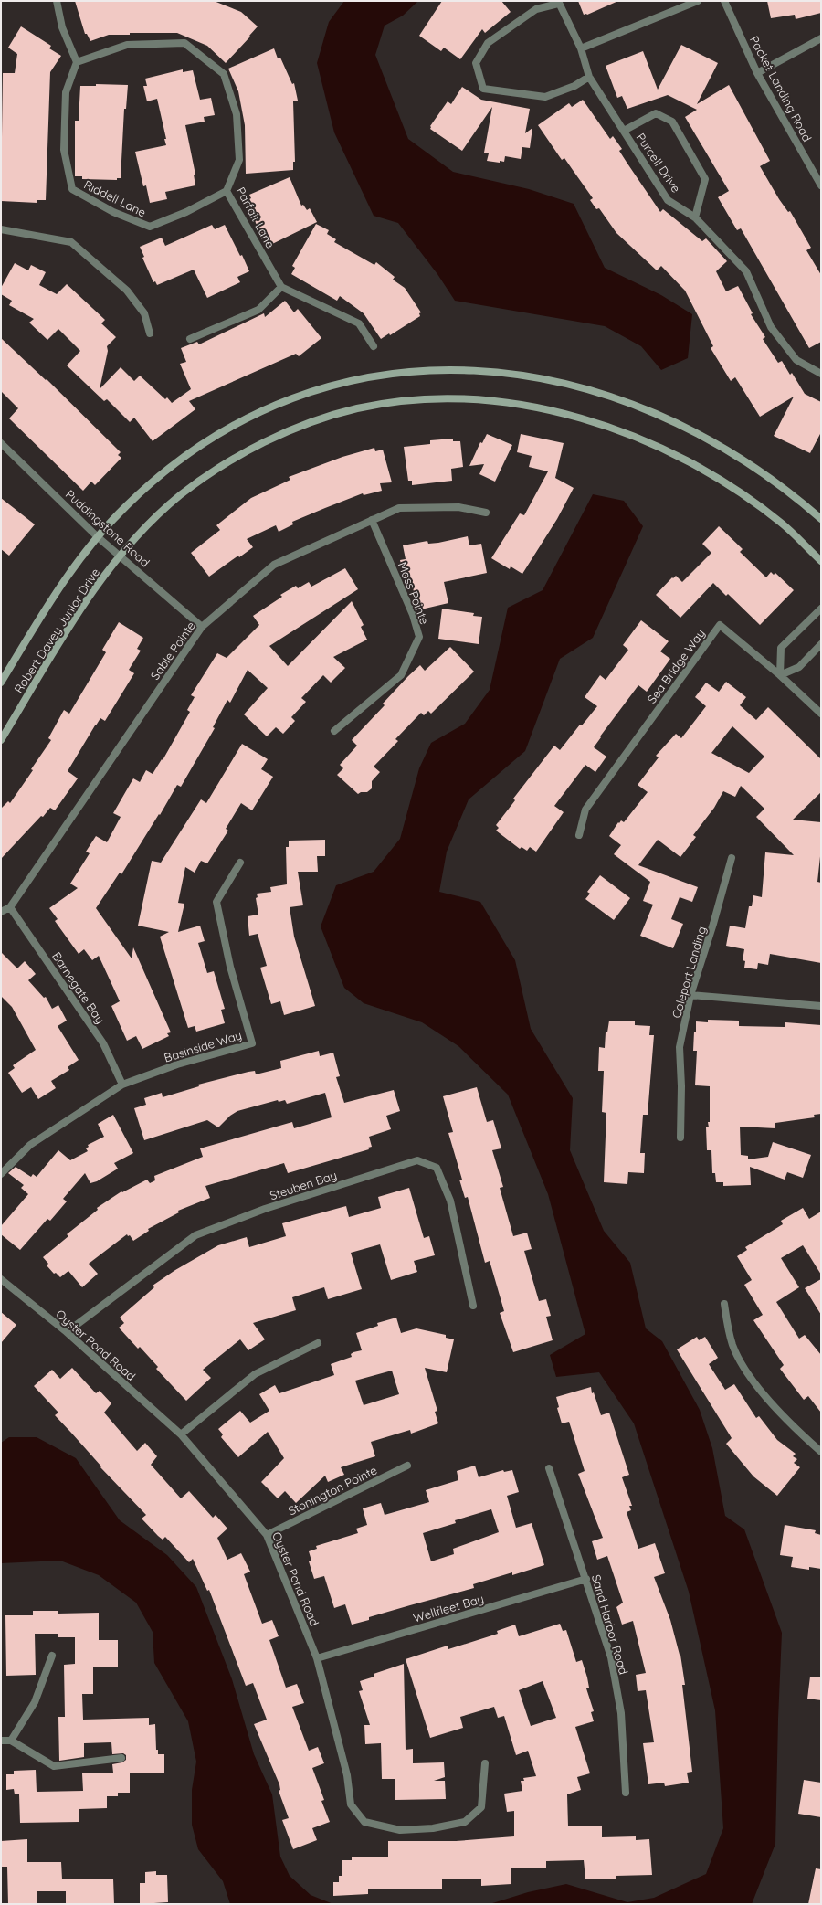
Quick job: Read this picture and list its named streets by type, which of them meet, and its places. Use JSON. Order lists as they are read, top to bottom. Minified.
{"streets":{"main road":["Robert Davey Junior Drive"],"street":["Packet Landing Road","Purcell Drive","Riddell Lane","Parfait Lane","Puddingstone Road","Moss Pointe","Sable Pointe","Sea Bridge Way","Coleport Landing","Barnegate Bay","Basinside Way","Steuben Bay","Oyster Pond Road","Stonington Pointe","Wellfleet Bay","Sand Harbor Road"]},"crossings":[["Riddell Lane","Parfait Lane"],["Puddingstone Road","Robert Davey Junior Drive"],["Puddingstone Road","Sable Pointe"],["Moss Pointe","Sable Pointe"],["Sable Pointe","Barnegate Bay"],["Barnegate Bay","Basinside Way"],["Steuben Bay","Oyster Pond Road"],["Oyster Pond Road","Stonington Pointe"],["Oyster Pond Road","Wellfleet Bay"],["Wellfleet Bay","Sand Harbor Road"]]}
